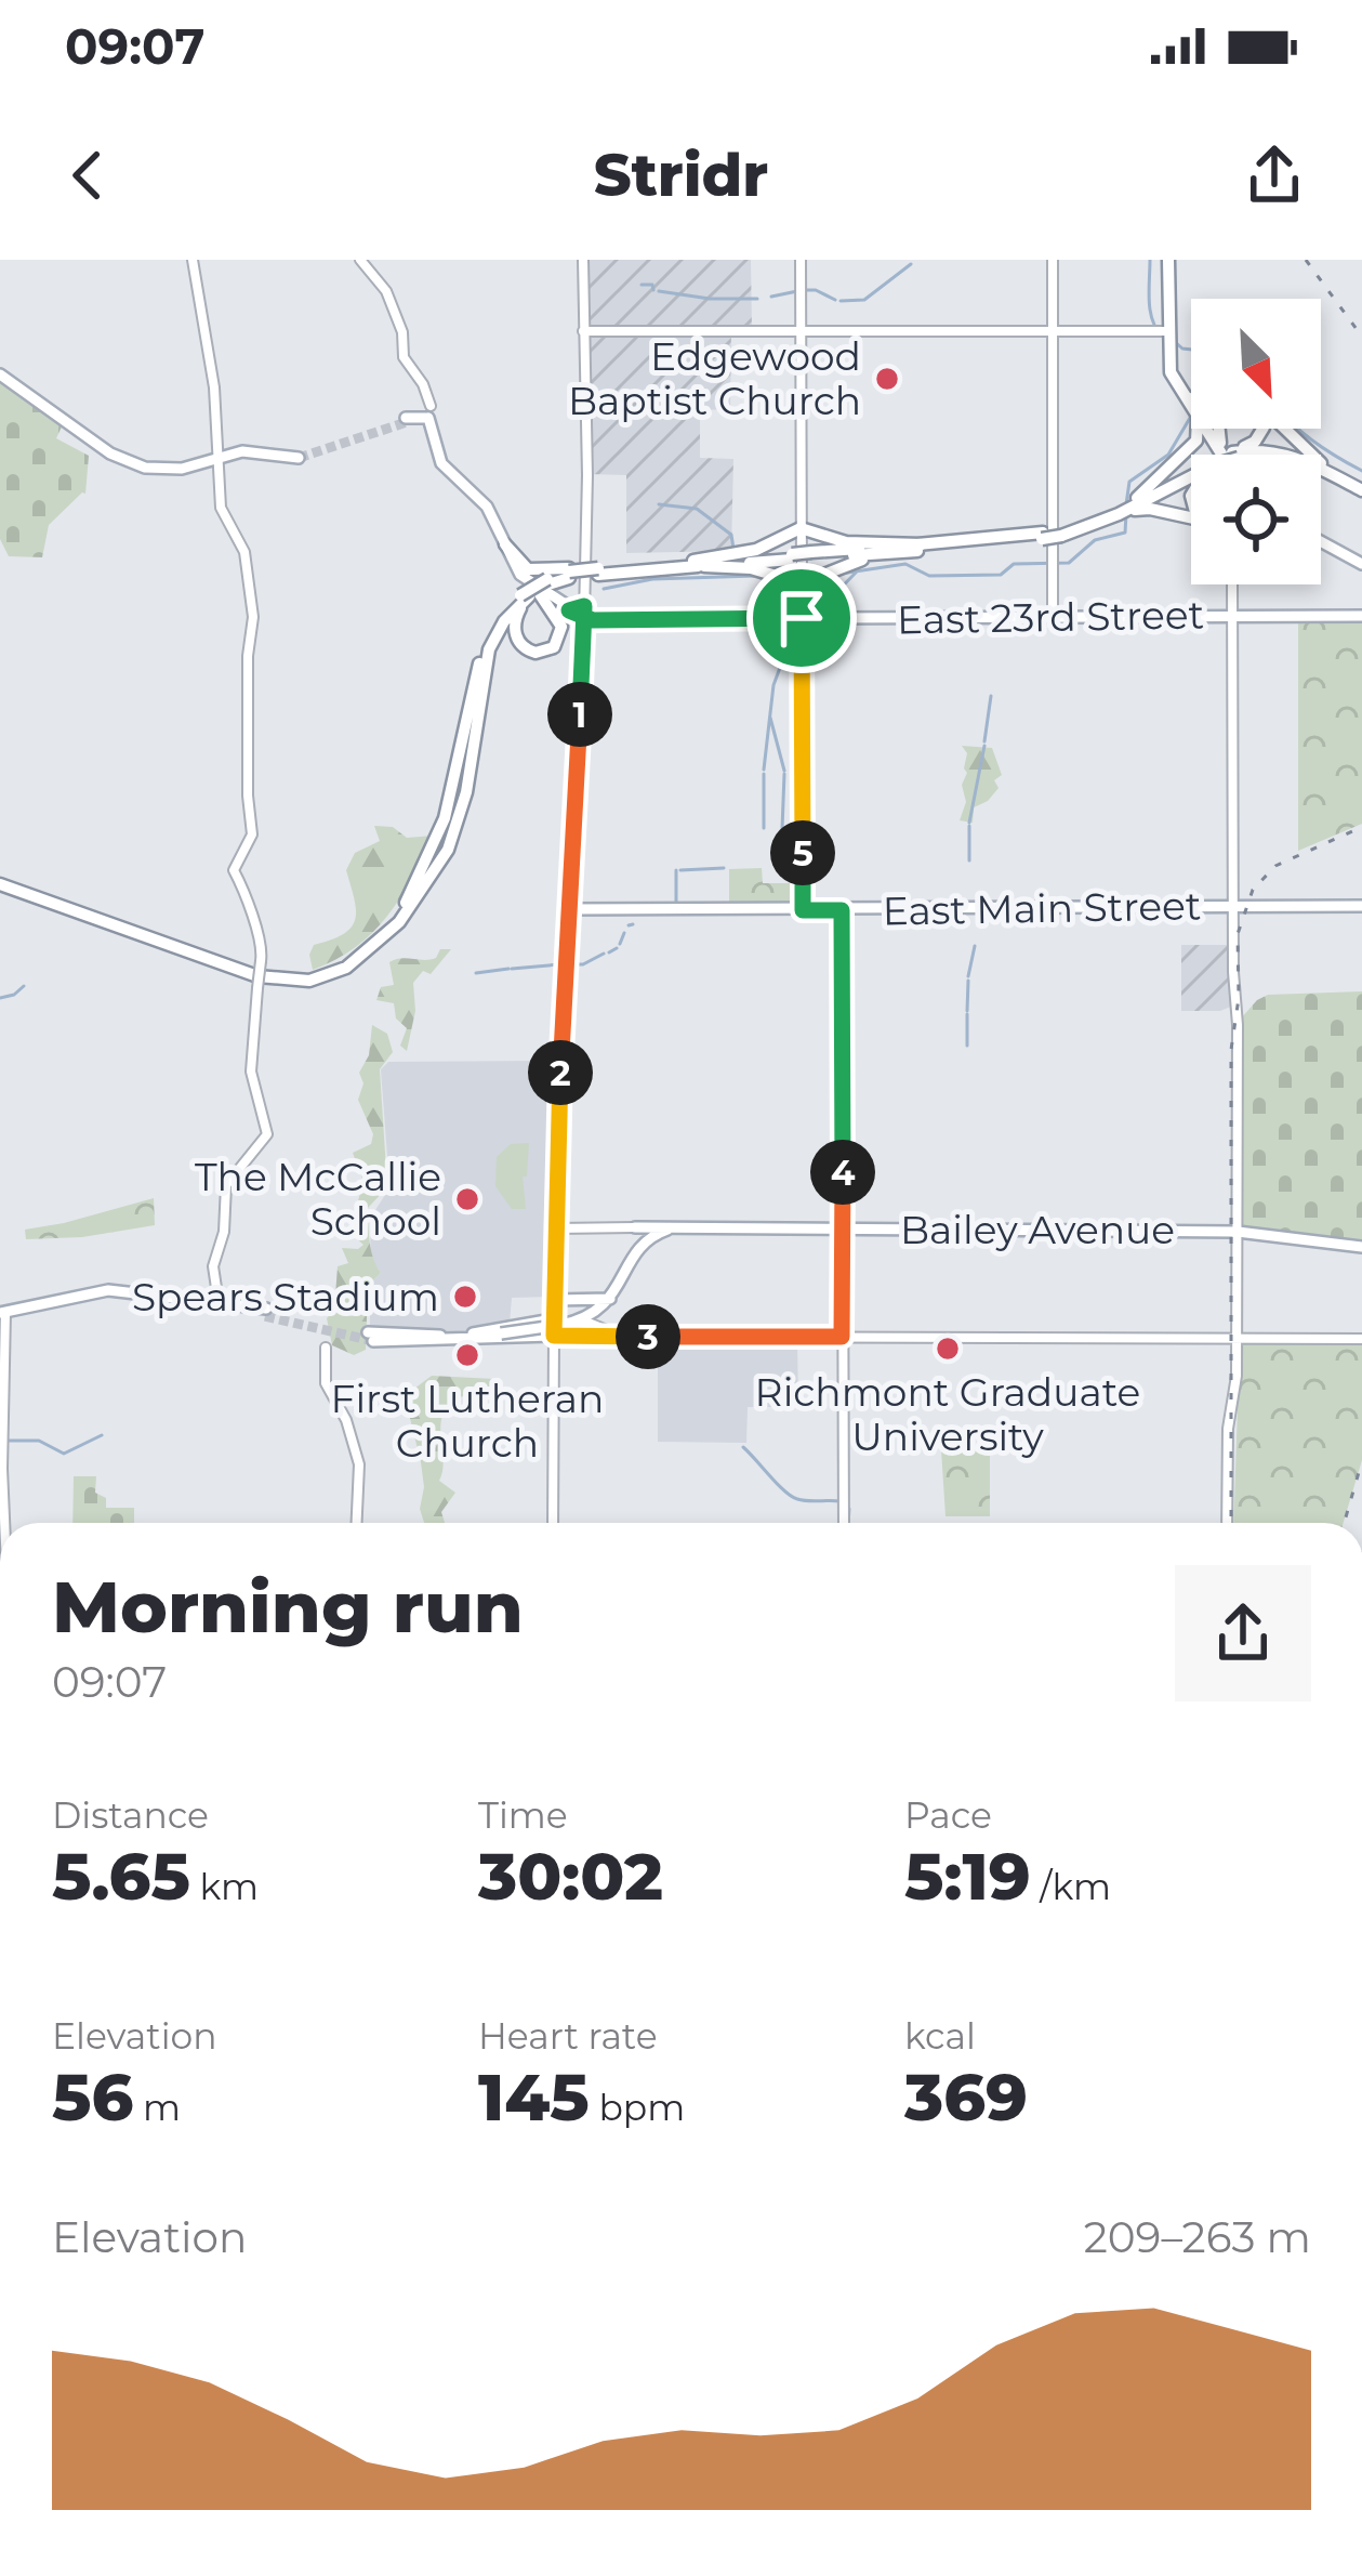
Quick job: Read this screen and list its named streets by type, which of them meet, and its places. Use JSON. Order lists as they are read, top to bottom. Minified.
{"streets":{"main road":["East 23rd Street","East Main Street","Bailey Avenue"]},"places":["Edgewood Baptist Church","The McCallie School","Spears Stadium","Richmont Graduate University","First Lutheran Church"],"north":"bottom right","page":{"status":"09:07","header":"Stridr","pins":["1","5","2","4","3"],"heading":["Morning run","09:07"],"stats":[["Distance","5.65 km"],["Time","30:02"],["Pace","5:19 /km"],["Elevation","56 m"],["Heart rate","145 bpm"],["kcal","369"]],"chart":["Elevation","209–263 m"]}}
